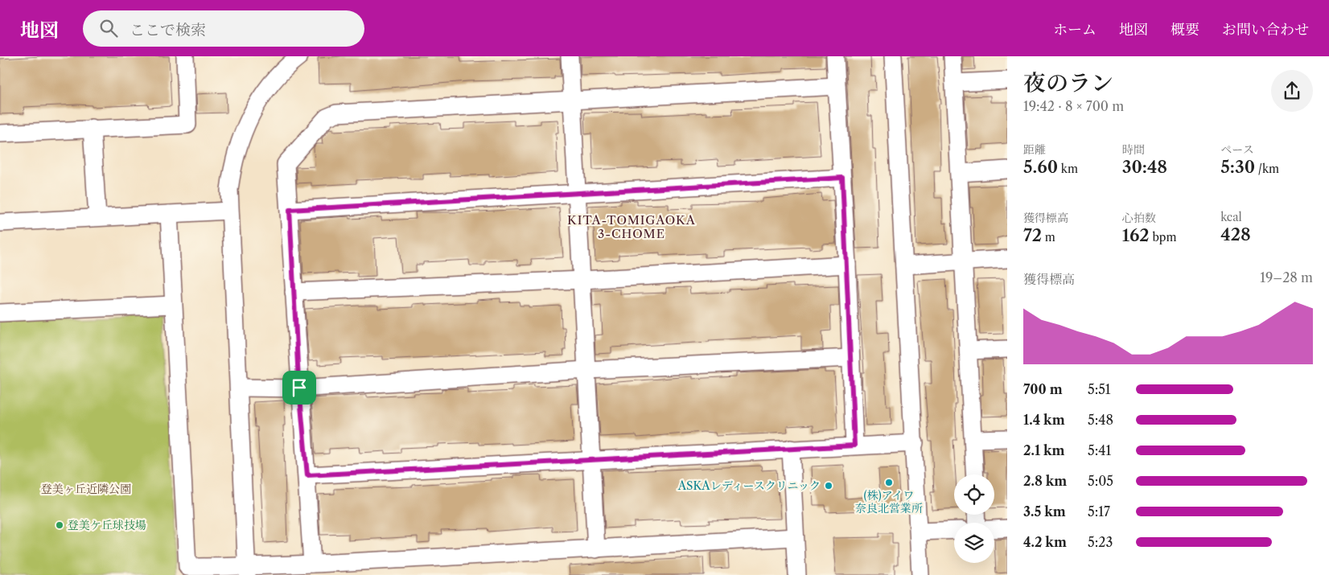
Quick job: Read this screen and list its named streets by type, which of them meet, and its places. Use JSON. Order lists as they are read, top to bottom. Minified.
{"districts":["KITA-TOMIGAOKA 3-CHOME"],"parks":["登美ヶ丘近隣公園"],"places":["(株)アイワ 奈良北営業所","ASKAレディースクリニック","登美ケ丘球技場"],"page":{"header":"地図","search":"ここで検索","nav":["ホーム","地図","概要","お問い合わせ"],"heading":["夜のラン","19:42 · 8 × 700 m"],"stats":[["距離","5.60 km"],["時間","30:48"],["ペース","5:30 /km"],["獲得標高","72 m"],["心拍数","162 bpm"],["kcal","428"]],"chart":["獲得標高","19–28 m"],"list":[{"name":"700 m","note":"5:51"},{"name":"1.4 km","note":"5:48"},{"name":"2.1 km","note":"5:41"},{"name":"2.8 km","note":"5:05"},{"name":"3.5 km","note":"5:17"},{"name":"4.2 km","note":"5:23"}]}}
